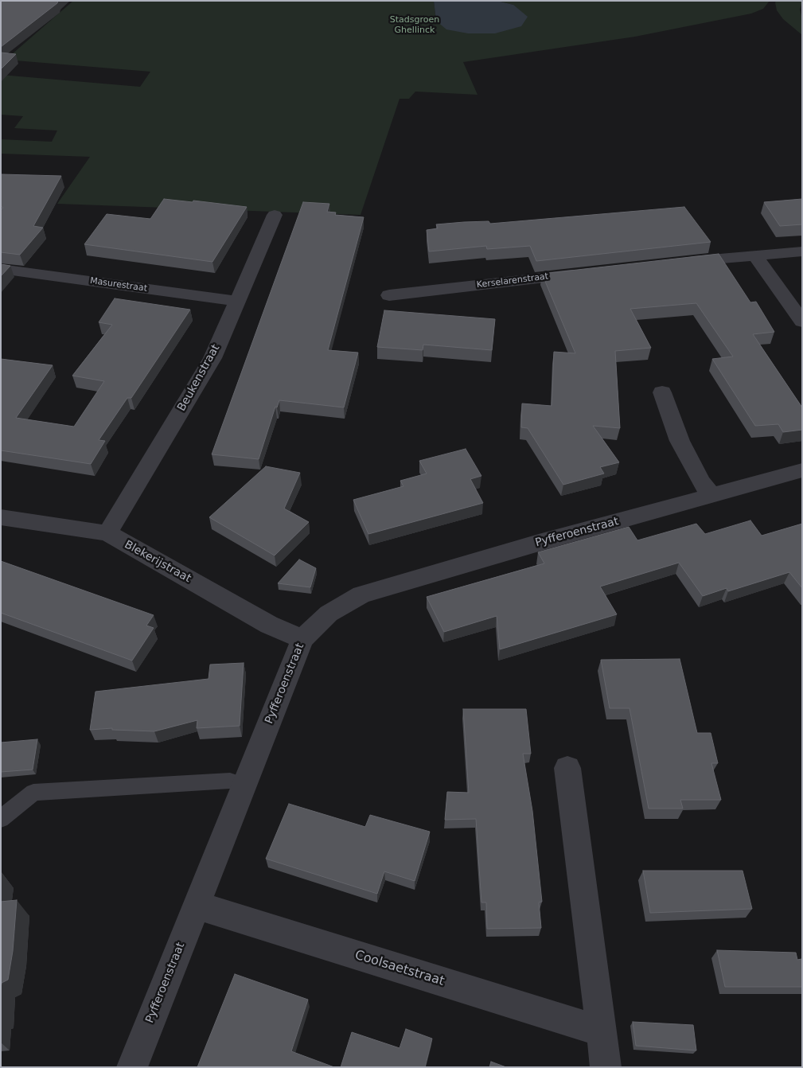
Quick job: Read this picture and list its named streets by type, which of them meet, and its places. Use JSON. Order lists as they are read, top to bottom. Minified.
{"streets":{"street":["Kerselarenstraat","Masurestraat","Beukenstraat","Pyfferoenstraat","Blekerijstraat","Coolsaetstraat"]},"crossings":[["Masurestraat","Beukenstraat"],["Beukenstraat","Blekerijstraat"],["Pyfferoenstraat","Blekerijstraat"],["Pyfferoenstraat","Coolsaetstraat"]],"parks":["Stadsgroen Ghellinck"]}
